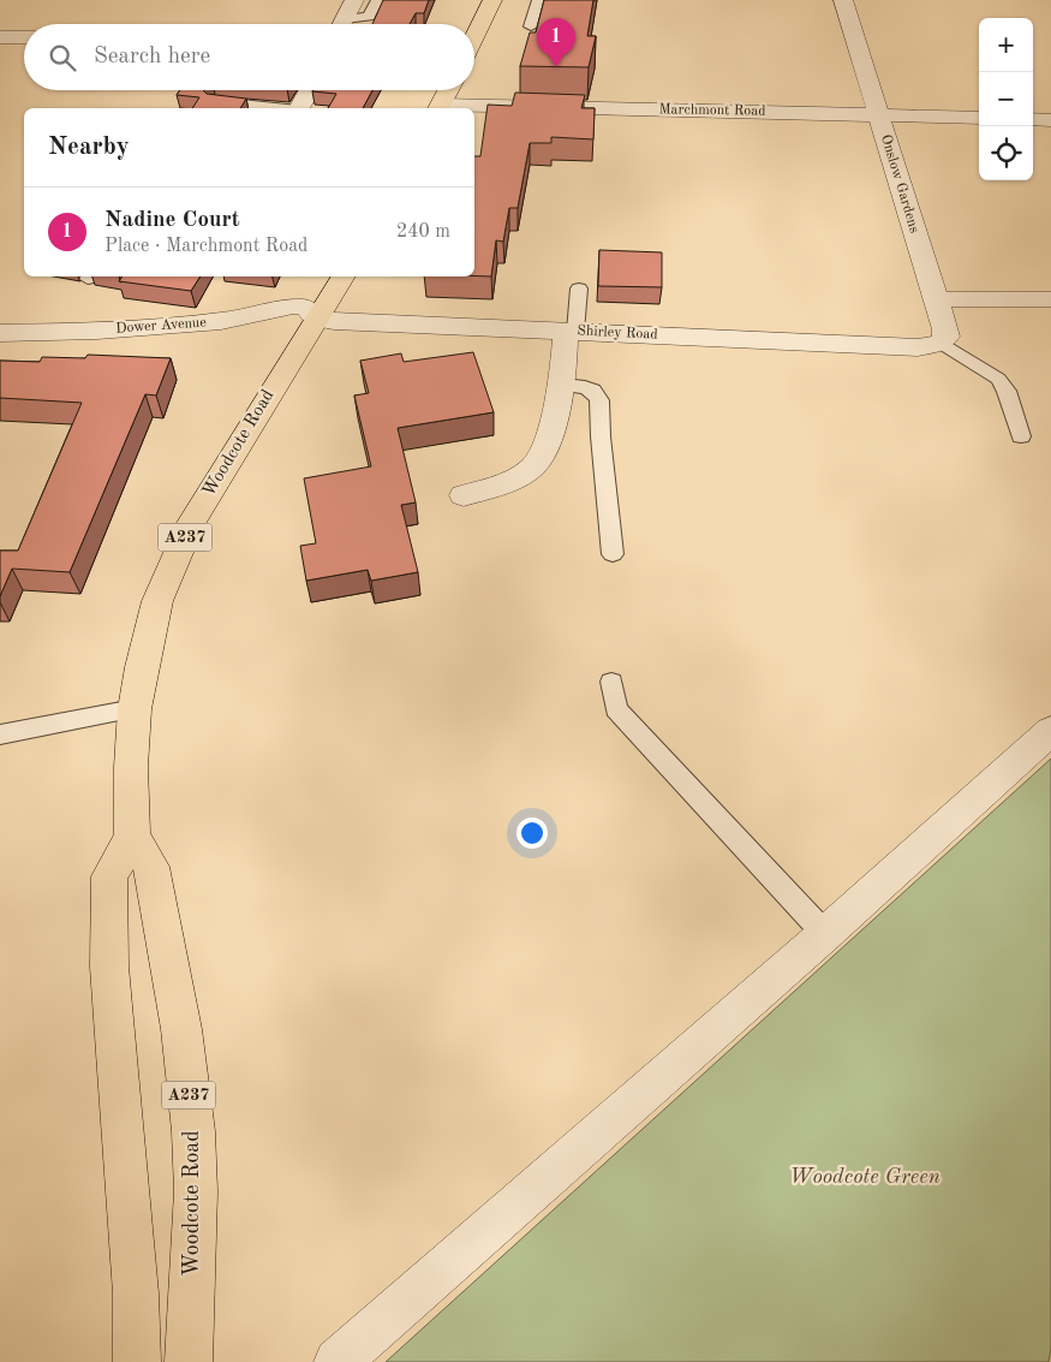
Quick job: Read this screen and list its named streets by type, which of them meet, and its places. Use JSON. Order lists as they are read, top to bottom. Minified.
{"streets":{"main road":["Woodcote Road","A237"],"street":["Marchmont Road","Onslow Gardens","Dower Avenue","Shirley Road"]},"crossings":[["Marchmont Road","Onslow Gardens"],["Onslow Gardens","Shirley Road"],["Dower Avenue","Shirley Road"],["Dower Avenue","Woodcote Road"],["Shirley Road","Woodcote Road"]],"parks":["Woodcote Green"],"page":{"map_buttons":["+","−"],"pins":"1","search":"Search here","heading":"Nearby","list":[{"mark":"1","name":"Nadine Court","note":"Place · Marchmont Road","value":"240 m"}]}}
